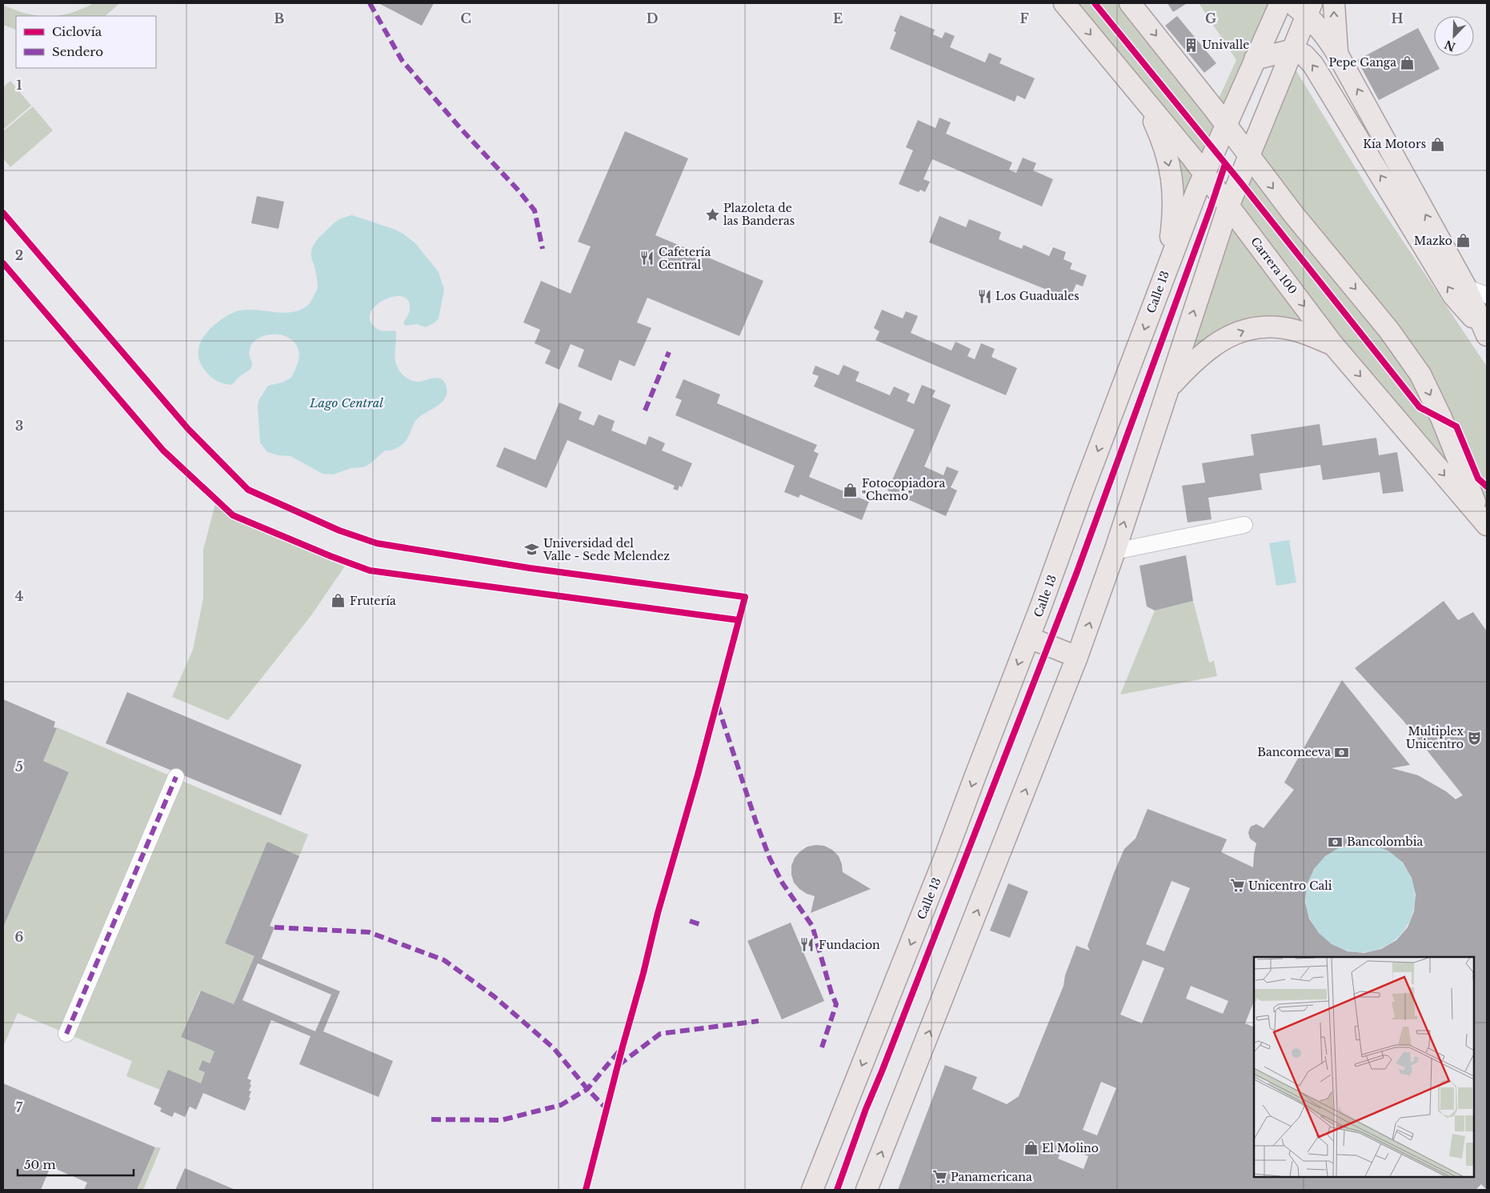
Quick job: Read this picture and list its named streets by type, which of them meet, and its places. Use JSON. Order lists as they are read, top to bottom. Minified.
{"streets":{"main road":["Carrera 100","Calle 13"]},"crossings":[["Carrera 100","Calle 13"]],"water":["Lago Central"],"places":{"building":["Univalle"],"shop":["Pepe Ganga","Kía Motors","Mazko","Fotocopiadora \"Chemo\"","Frutería","El Molino"],"place":["Plazoleta de las Banderas"],"restaurant":["Cafetería Central","Los Guaduales","Fundacion"],"school or university":["Universidad del Valle - Sede Melendez"],"theatre":["Multiplex Unicentro"],"bank":["Bancomeeva","Bancolombia"],"supermarket":["Unicentro Cali","Panamericana"]},"legend":["Ciclovía","Sendero"],"scale_bar":"50 m","north":"bottom left","grid":{"columns":["B","C","D","E","F","G","H"],"rows":["1","2","3","4","5","6","7"]}}
